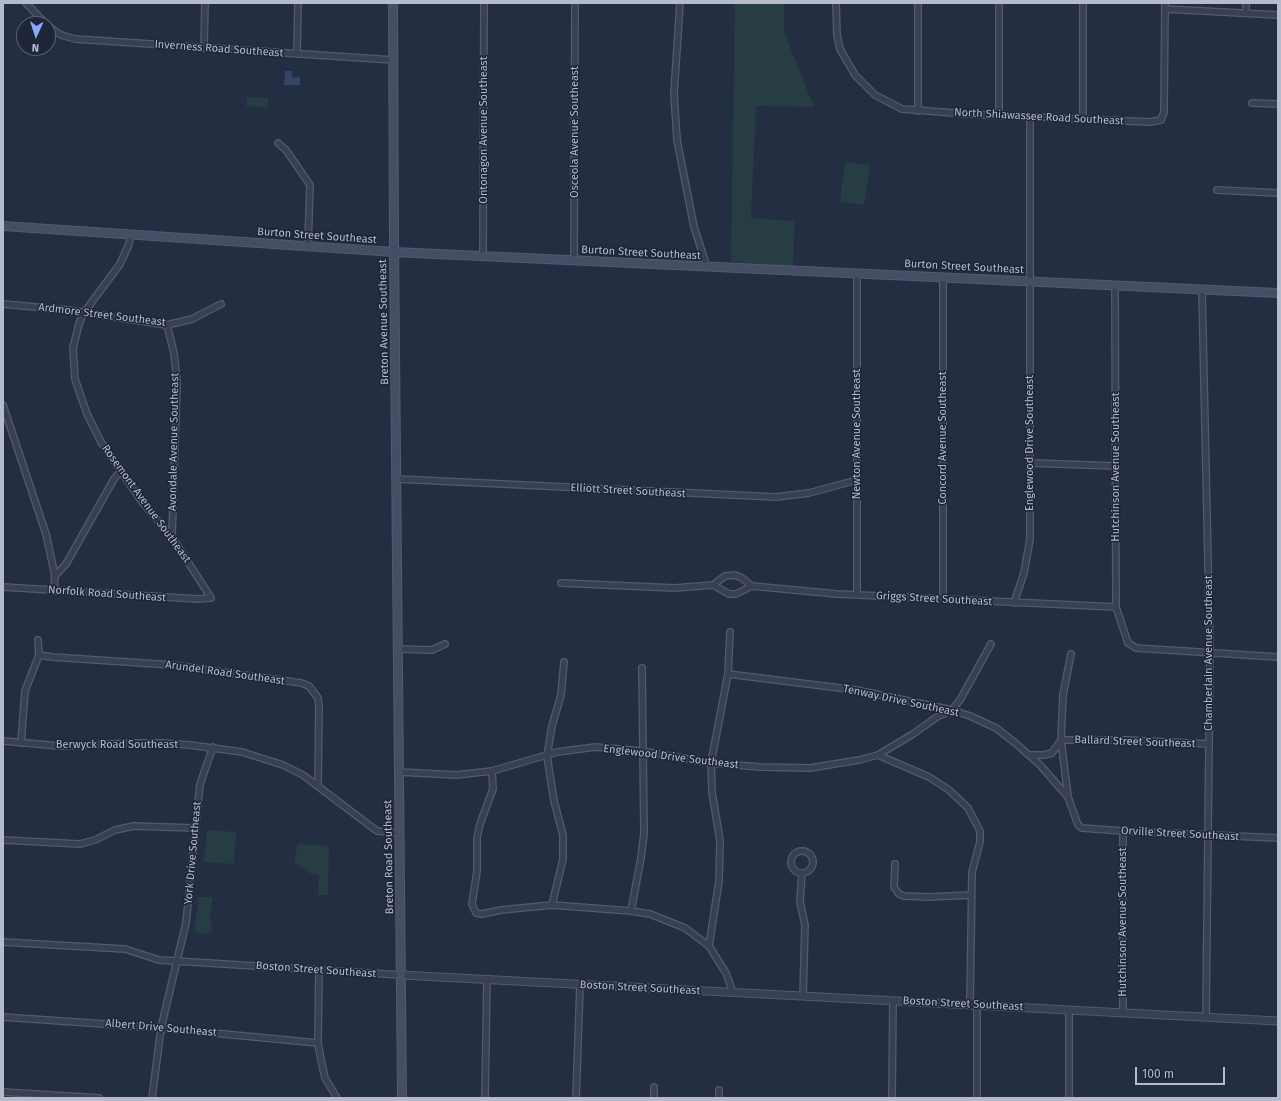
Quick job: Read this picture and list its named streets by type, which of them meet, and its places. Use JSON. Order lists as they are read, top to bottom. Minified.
{"streets":{"main road":["Burton Street Southeast","Breton Avenue Southeast","Breton Road Southeast"],"street":["Inverness Road Southeast","North Shiawassee Road Southeast","Ontonagon Avenue Southeast","Osceola Avenue Southeast","Ardmore Street Southeast","Newton Avenue Southeast","Concord Avenue Southeast","Avondale Avenue Southeast","Englewood Drive Southeast","Hutchinson Avenue Southeast","Elliott Street Southeast","Rosemont Avenue Southeast","Norfolk Road Southeast","Griggs Street Southeast","Chamberlain Avenue Southeast","Arundel Road Southeast","Tenway Drive Southeast","Ballard Street Southeast","Berwyck Road Southeast","Orville Street Southeast","York Drive Southeast","Boston Street Southeast","Albert Drive Southeast"]},"crossings":[["Inverness Road Southeast","Breton Avenue Southeast"],["North Shiawassee Road Southeast","Englewood Drive Southeast"],["Ontonagon Avenue Southeast","Burton Street Southeast"],["Osceola Avenue Southeast","Burton Street Southeast"],["Burton Street Southeast","Breton Avenue Southeast"],["Burton Street Southeast","Newton Avenue Southeast"],["Burton Street Southeast","Concord Avenue Southeast"],["Burton Street Southeast","Englewood Drive Southeast"],["Burton Street Southeast","Hutchinson Avenue Southeast"],["Burton Street Southeast","Rosemont Avenue Southeast"],["Burton Street Southeast","Chamberlain Avenue Southeast"],["Ardmore Street Southeast","Avondale Avenue Southeast"],["Ardmore Street Southeast","Rosemont Avenue Southeast"],["Breton Avenue Southeast","Elliott Street Southeast"],["Breton Avenue Southeast","Breton Road Southeast"],["Newton Avenue Southeast","Elliott Street Southeast"],["Newton Avenue Southeast","Griggs Street Southeast"],["Concord Avenue Southeast","Griggs Street Southeast"],["Avondale Avenue Southeast","Rosemont Avenue Southeast"],["Englewood Drive Southeast","Griggs Street Southeast"],["Englewood Drive Southeast","Tenway Drive Southeast"],["Englewood Drive Southeast","Breton Road Southeast"],["Hutchinson Avenue Southeast","Griggs Street Southeast"],["Hutchinson Avenue Southeast","Chamberlain Avenue Southeast"],["Hutchinson Avenue Southeast","Orville Street Southeast"],["Hutchinson Avenue Southeast","Boston Street Southeast"],["Rosemont Avenue Southeast","Norfolk Road Southeast"],["Chamberlain Avenue Southeast","Ballard Street Southeast"],["Chamberlain Avenue Southeast","Orville Street Southeast"],["Chamberlain Avenue Southeast","Boston Street Southeast"],["Arundel Road Southeast","Berwyck Road Southeast"],["Tenway Drive Southeast","Orville Street Southeast"],["Berwyck Road Southeast","York Drive Southeast"],["Berwyck Road Southeast","Breton Road Southeast"],["York Drive Southeast","Boston Street Southeast"],["York Drive Southeast","Albert Drive Southeast"],["Breton Road Southeast","Boston Street Southeast"]],"scale_bar":"100 m","north":"bottom"}
